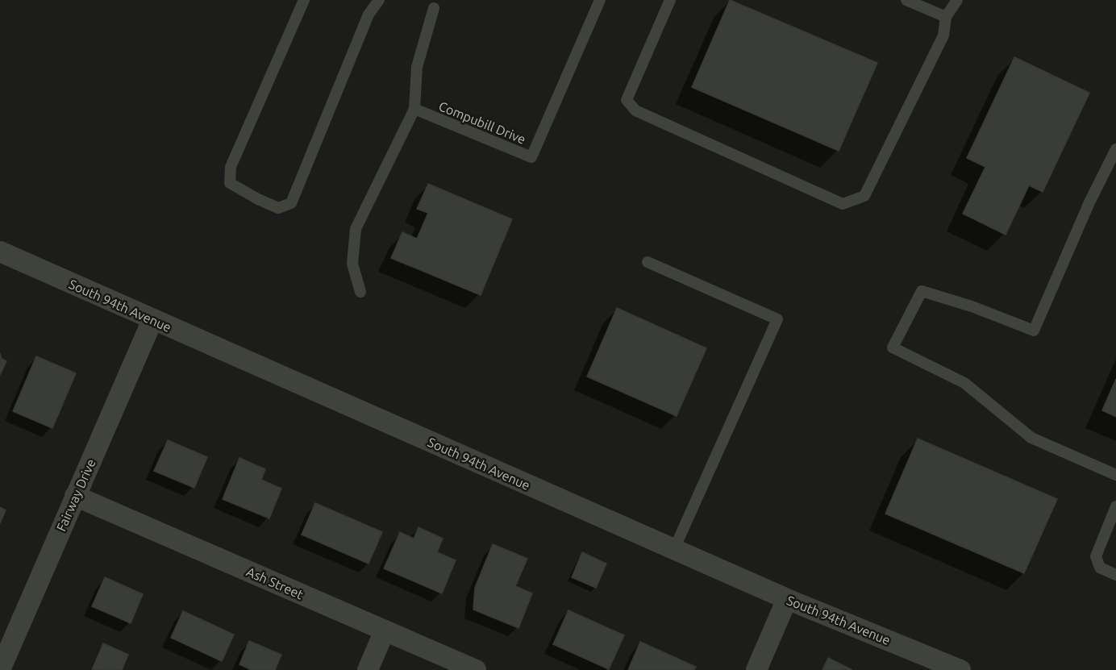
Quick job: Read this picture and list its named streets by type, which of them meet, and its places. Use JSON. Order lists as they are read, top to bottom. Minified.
{"streets":{"street":["South 94th Avenue","Fairway Drive","Ash Street"],"lane":["Compubill Drive"]},"crossings":[["South 94th Avenue","Fairway Drive"],["Fairway Drive","Ash Street"]]}
